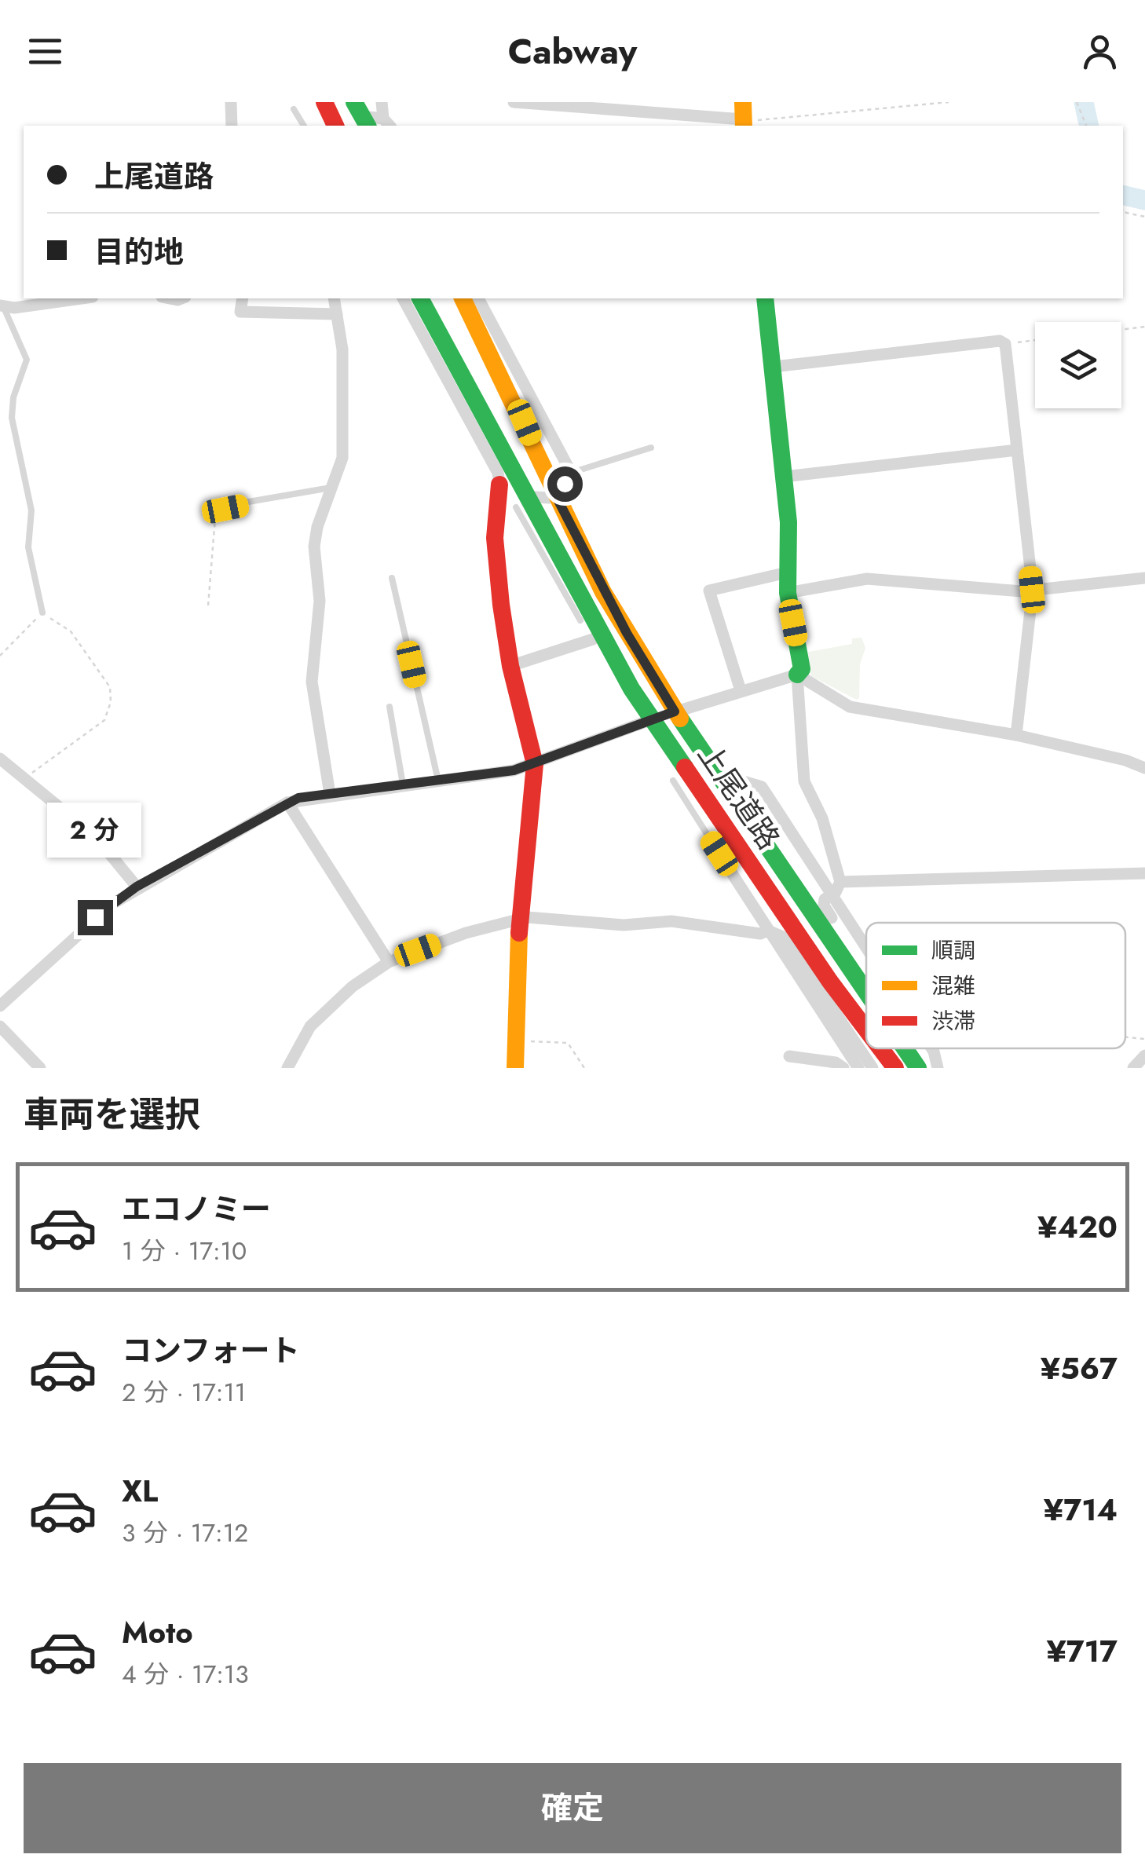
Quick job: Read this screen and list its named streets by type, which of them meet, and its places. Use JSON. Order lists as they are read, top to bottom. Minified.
{"streets":{"main road":["上尾道路"]},"legend":["順調","混雑","渋滞"],"page":{"header":"Cabway","banner":["上尾道路","目的地"],"bubble":"2 分","heading":"車両を選択","list":[{"name":"エコノミー","note":"1 分 · 17:10","value":"¥420"},{"name":"コンフォート","note":"2 分 · 17:11","value":"¥567"},{"name":"XL","note":"3 分 · 17:12","value":"¥714"},{"name":"Moto","note":"4 分 · 17:13","value":"¥717"}],"buttons":"確定"}}
